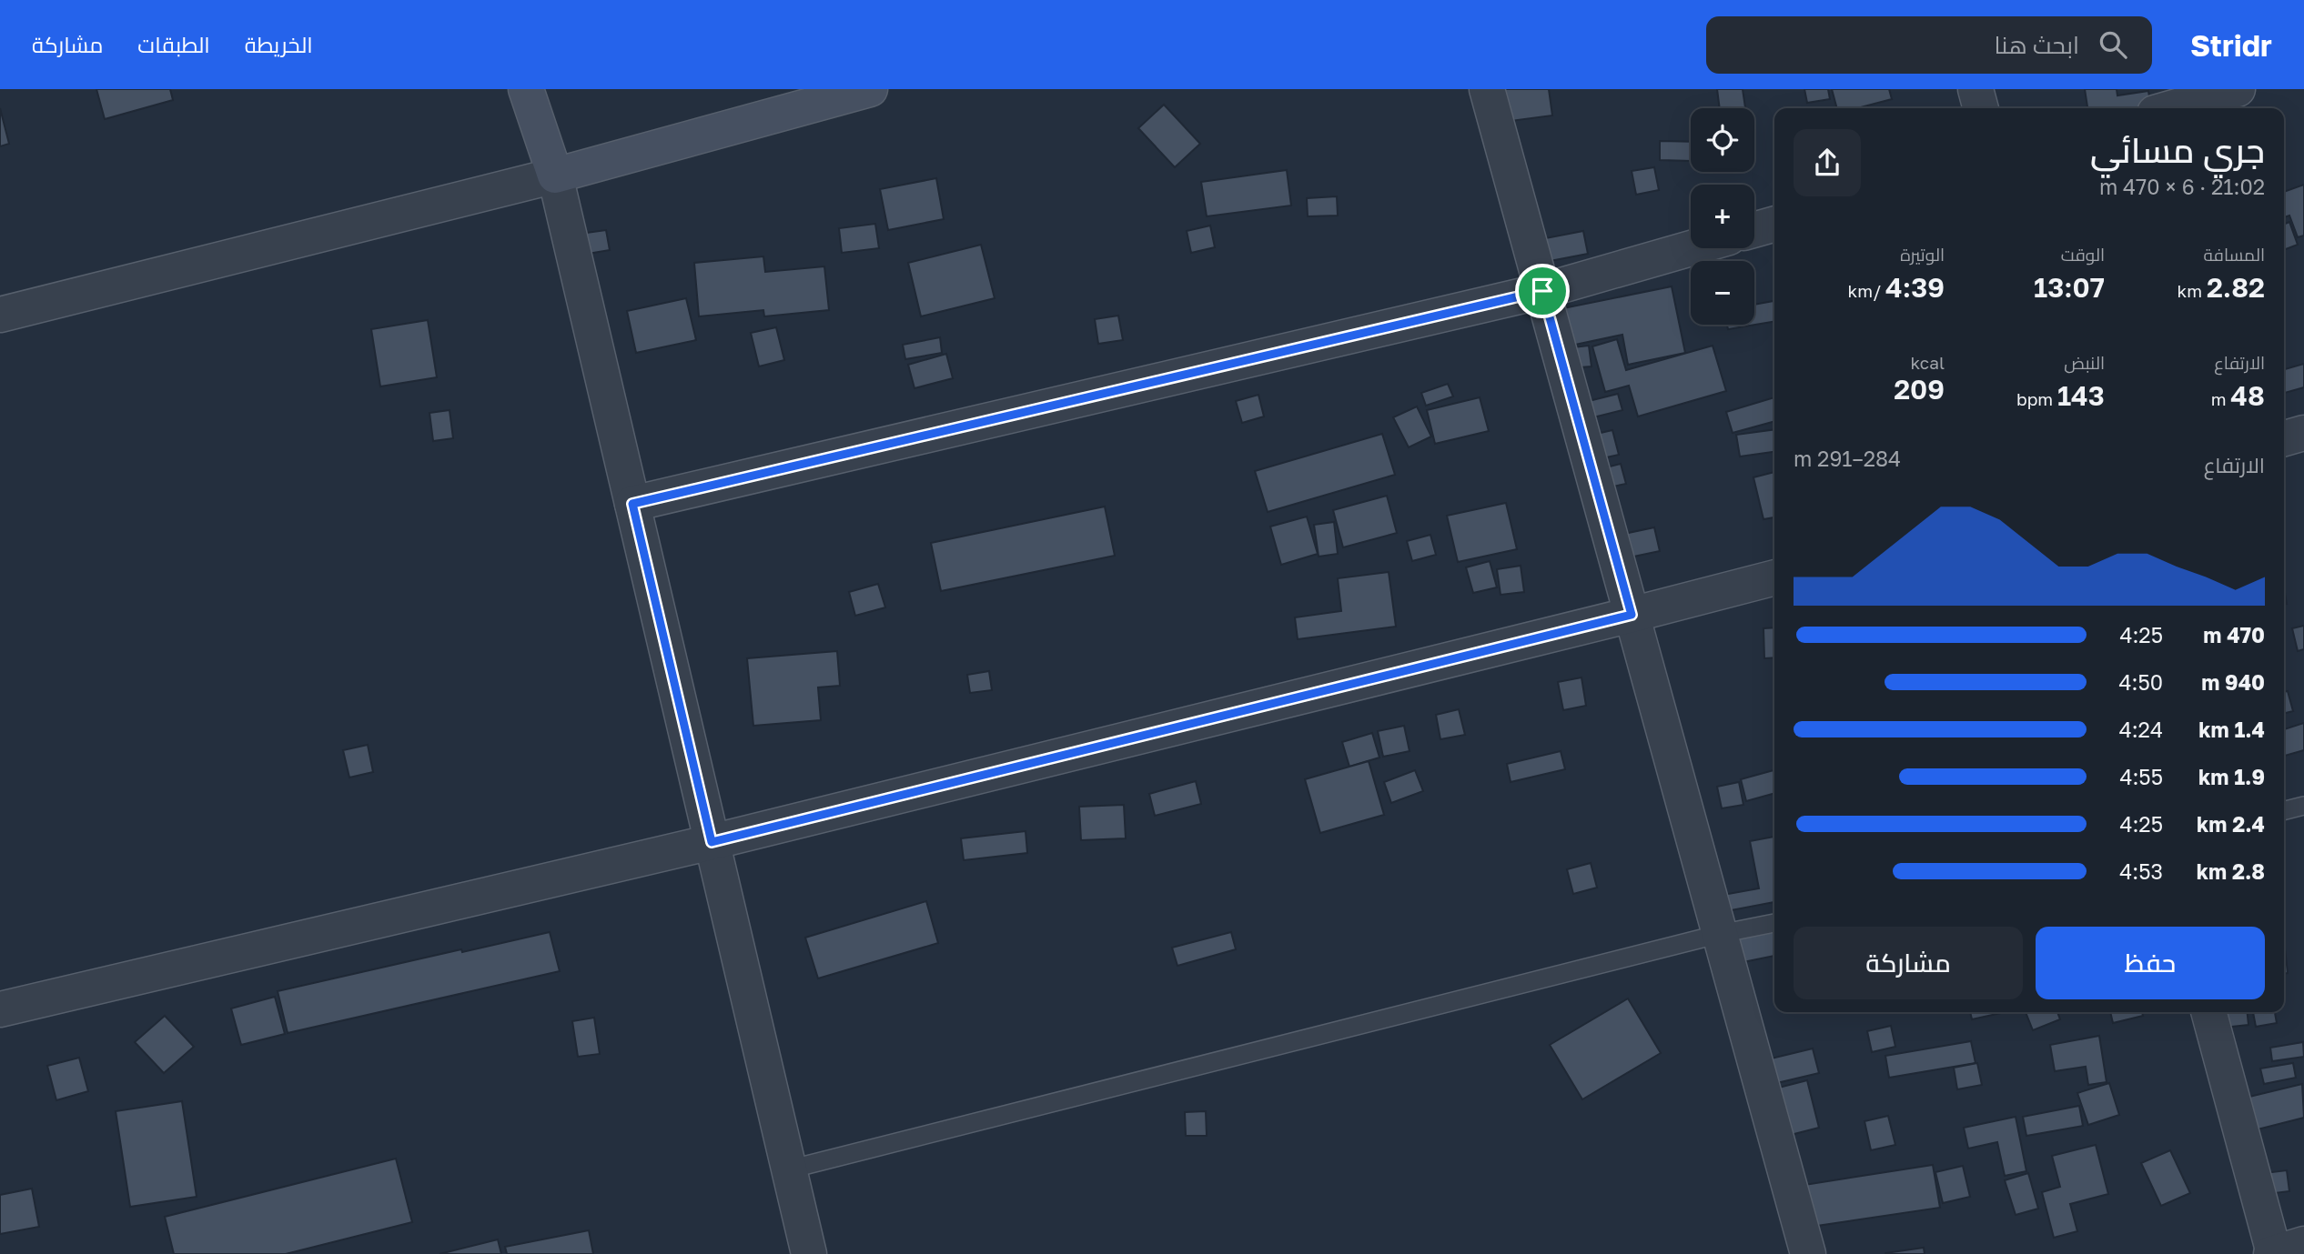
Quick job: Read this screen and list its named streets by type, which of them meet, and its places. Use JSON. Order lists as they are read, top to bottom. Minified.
{"page":{"header":"Stridr","search":"ابحث هنا","nav":["الخريطة","الطبقات","مشاركة"],"map_buttons":["+","−"],"heading":["جري مسائي","21:02 · 6 × 470 m"],"stats":[["المسافة","2.82 km"],["الوقت","13:07"],["الوتيرة","4:39 /km"],["الارتفاع","48 m"],["النبض","143 bpm"],["kcal","209"]],"chart":["الارتفاع","284–291 m"],"list":[{"name":"470 m","note":"4:25"},{"name":"940 m","note":"4:50"},{"name":"1.4 km","note":"4:24"},{"name":"1.9 km","note":"4:55"},{"name":"2.4 km","note":"4:25"},{"name":"2.8 km","note":"4:53"}],"buttons":["حفظ","مشاركة"]}}
